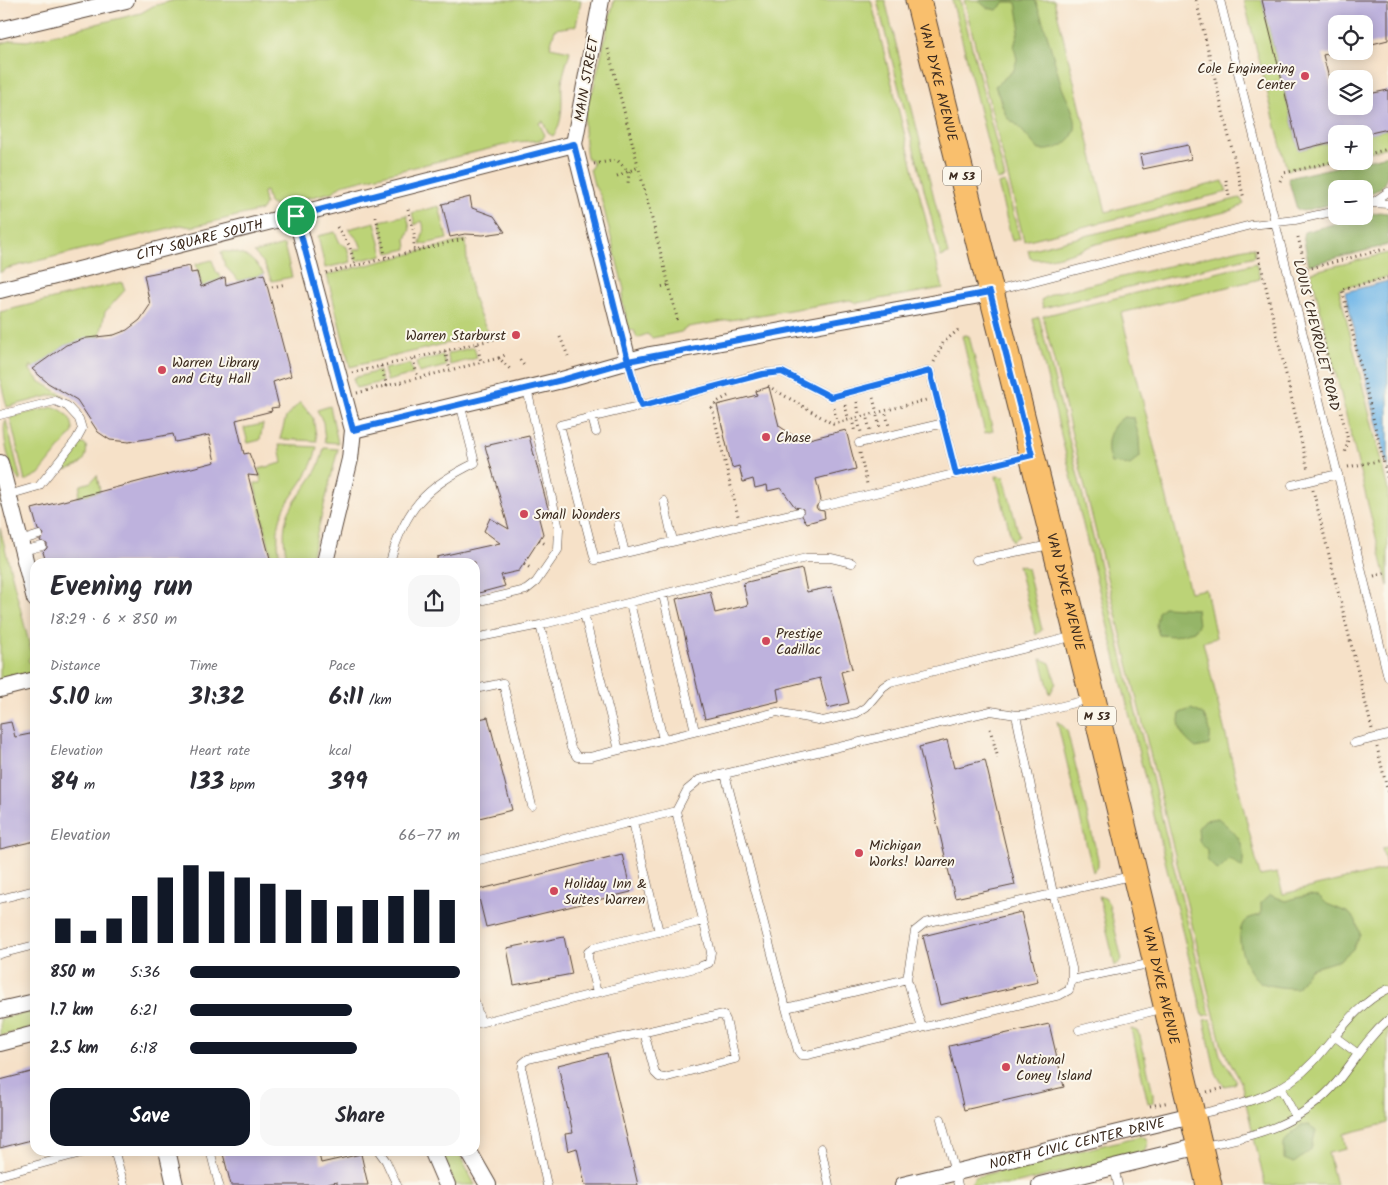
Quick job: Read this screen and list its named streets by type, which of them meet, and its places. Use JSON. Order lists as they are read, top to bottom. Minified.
{"streets":{"main road":["VAN DYKE AVENUE","M 53"],"street":["MAIN STREET","CITY SQUARE SOUTH","NORTH CIVIC CENTER DRIVE"],"lane":["LOUIS CHEVROLET ROAD"]},"crossings":[["MAIN STREET","CITY SQUARE SOUTH"],["VAN DYKE AVENUE","NORTH CIVIC CENTER DRIVE"]],"places":["Cole Engineering Center","Warren Starburst","Warren Library and City Hall","Chase","Small Wonders","Prestige Cadillac","Michigan Works! Warren","Holiday Inn & Suites Warren","National Coney Island"],"page":{"map_buttons":["+","−"],"heading":["Evening run","18:29 · 6 × 850 m"],"stats":[["Distance","5.10 km"],["Time","31:32"],["Pace","6:11 /km"],["Elevation","84 m"],["Heart rate","133 bpm"],["kcal","399"]],"chart":["Elevation","66–77 m"],"list":[{"name":"850 m","note":"5:36"},{"name":"1.7 km","note":"6:21"},{"name":"2.5 km","note":"6:18"}],"buttons":["Save","Share"]}}
